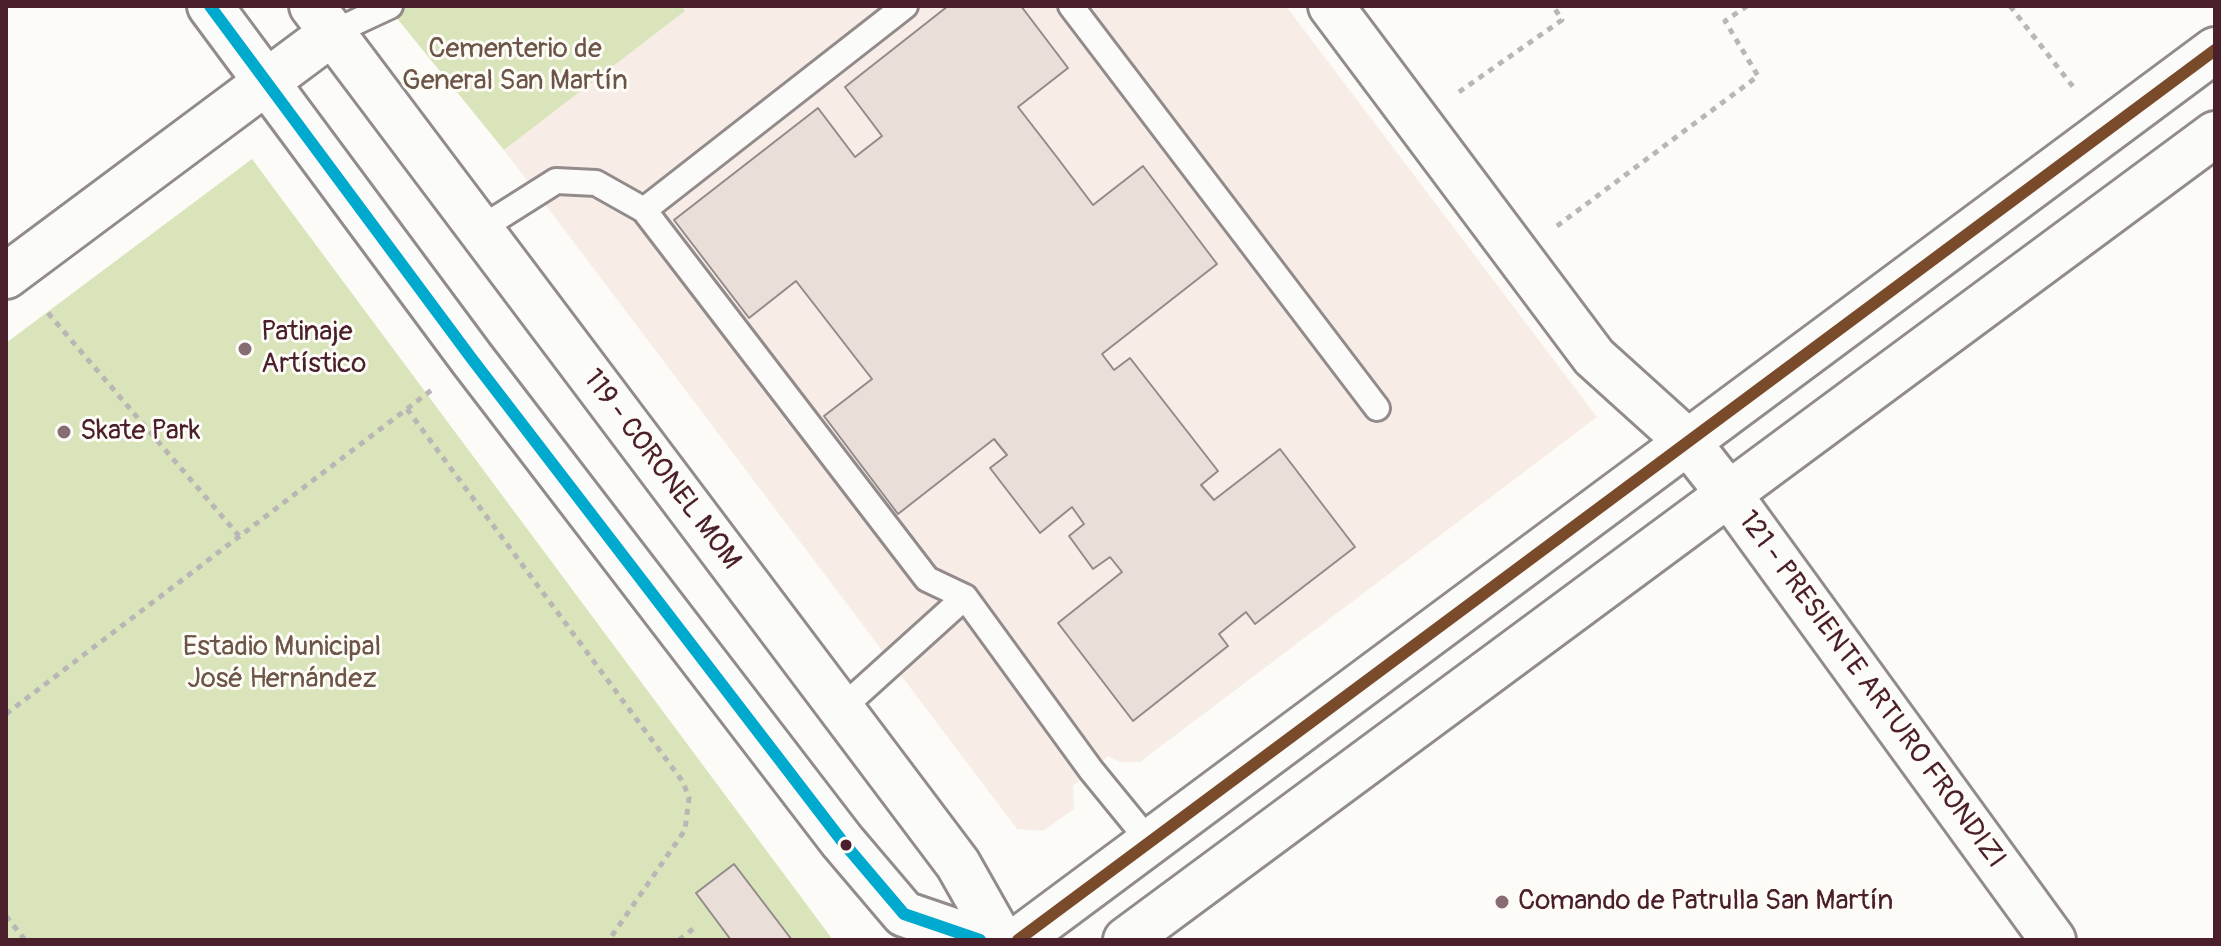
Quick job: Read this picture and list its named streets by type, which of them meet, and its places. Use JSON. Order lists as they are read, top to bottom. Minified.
{"streets":{"main road":["119 - CORONEL MOM","121 - PRESIENTE ARTURO FRONDIZI"]},"parks":["Cementerio de General San Martín","Estadio Municipal José Hernández"],"places":["Patinaje Artístico","Skate Park","Comando de Patrulla San Martín"]}
